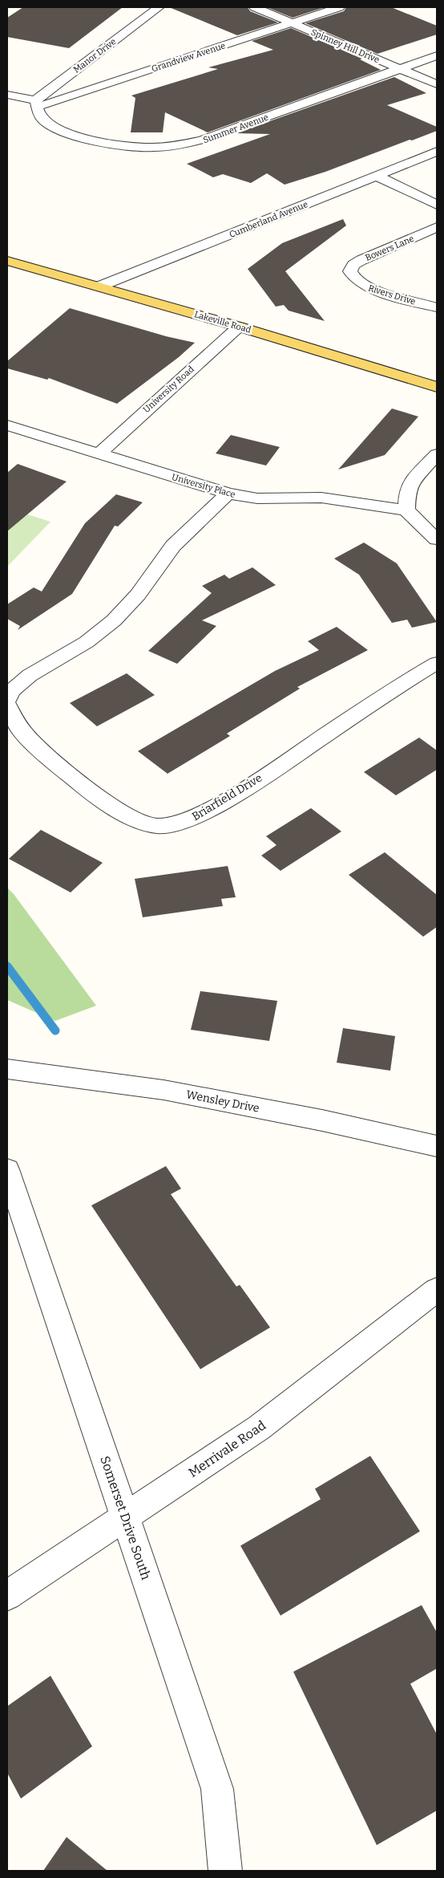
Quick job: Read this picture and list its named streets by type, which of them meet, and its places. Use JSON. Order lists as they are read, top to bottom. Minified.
{"streets":{"main road":["Lakeville Road"],"street":["Spinney Hill Drive","Manor Drive","Grandview Avenue","Summer Avenue","Cumberland Avenue","Bowers Lane","Rivers Drive","University Road","University Place","Briarfield Drive","Wensley Drive","Merrivale Road","Somerset Drive South"]},"crossings":[["Spinney Hill Drive","Grandview Avenue"],["Spinney Hill Drive","Summer Avenue"],["Manor Drive","Grandview Avenue"],["Manor Drive","Summer Avenue"],["Grandview Avenue","Summer Avenue"],["Cumberland Avenue","Lakeville Road"],["Bowers Lane","Rivers Drive"],["Lakeville Road","University Road"],["University Road","University Place"],["Merrivale Road","Somerset Drive South"]]}
